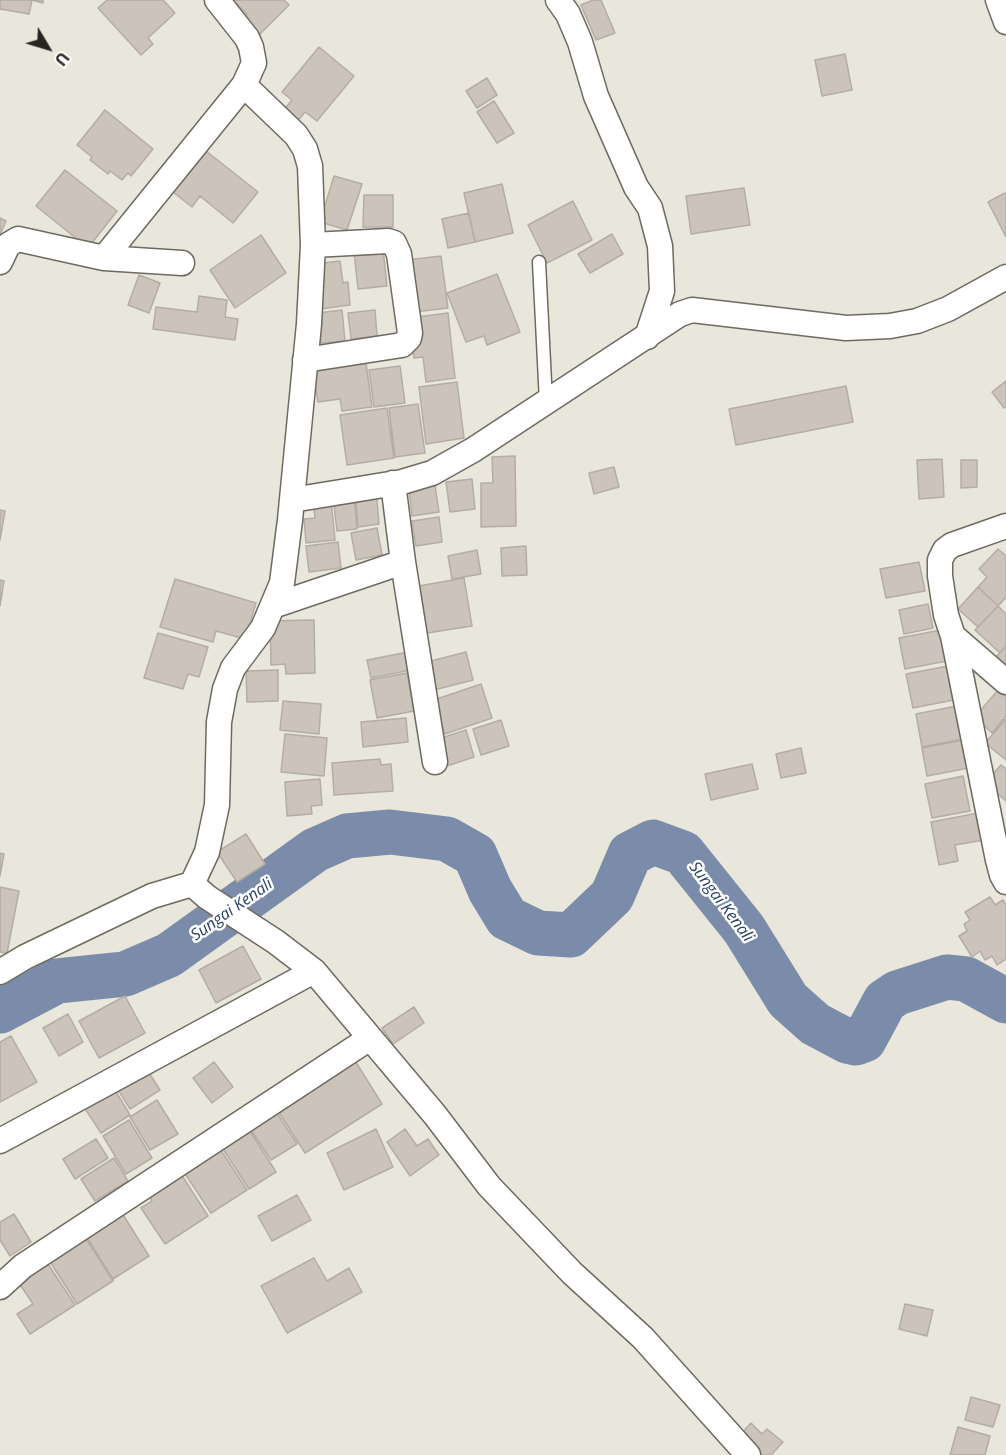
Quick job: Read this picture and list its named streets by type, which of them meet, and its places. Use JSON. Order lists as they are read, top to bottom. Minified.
{"water":["Sungai Kenali"],"north":"bottom right"}
